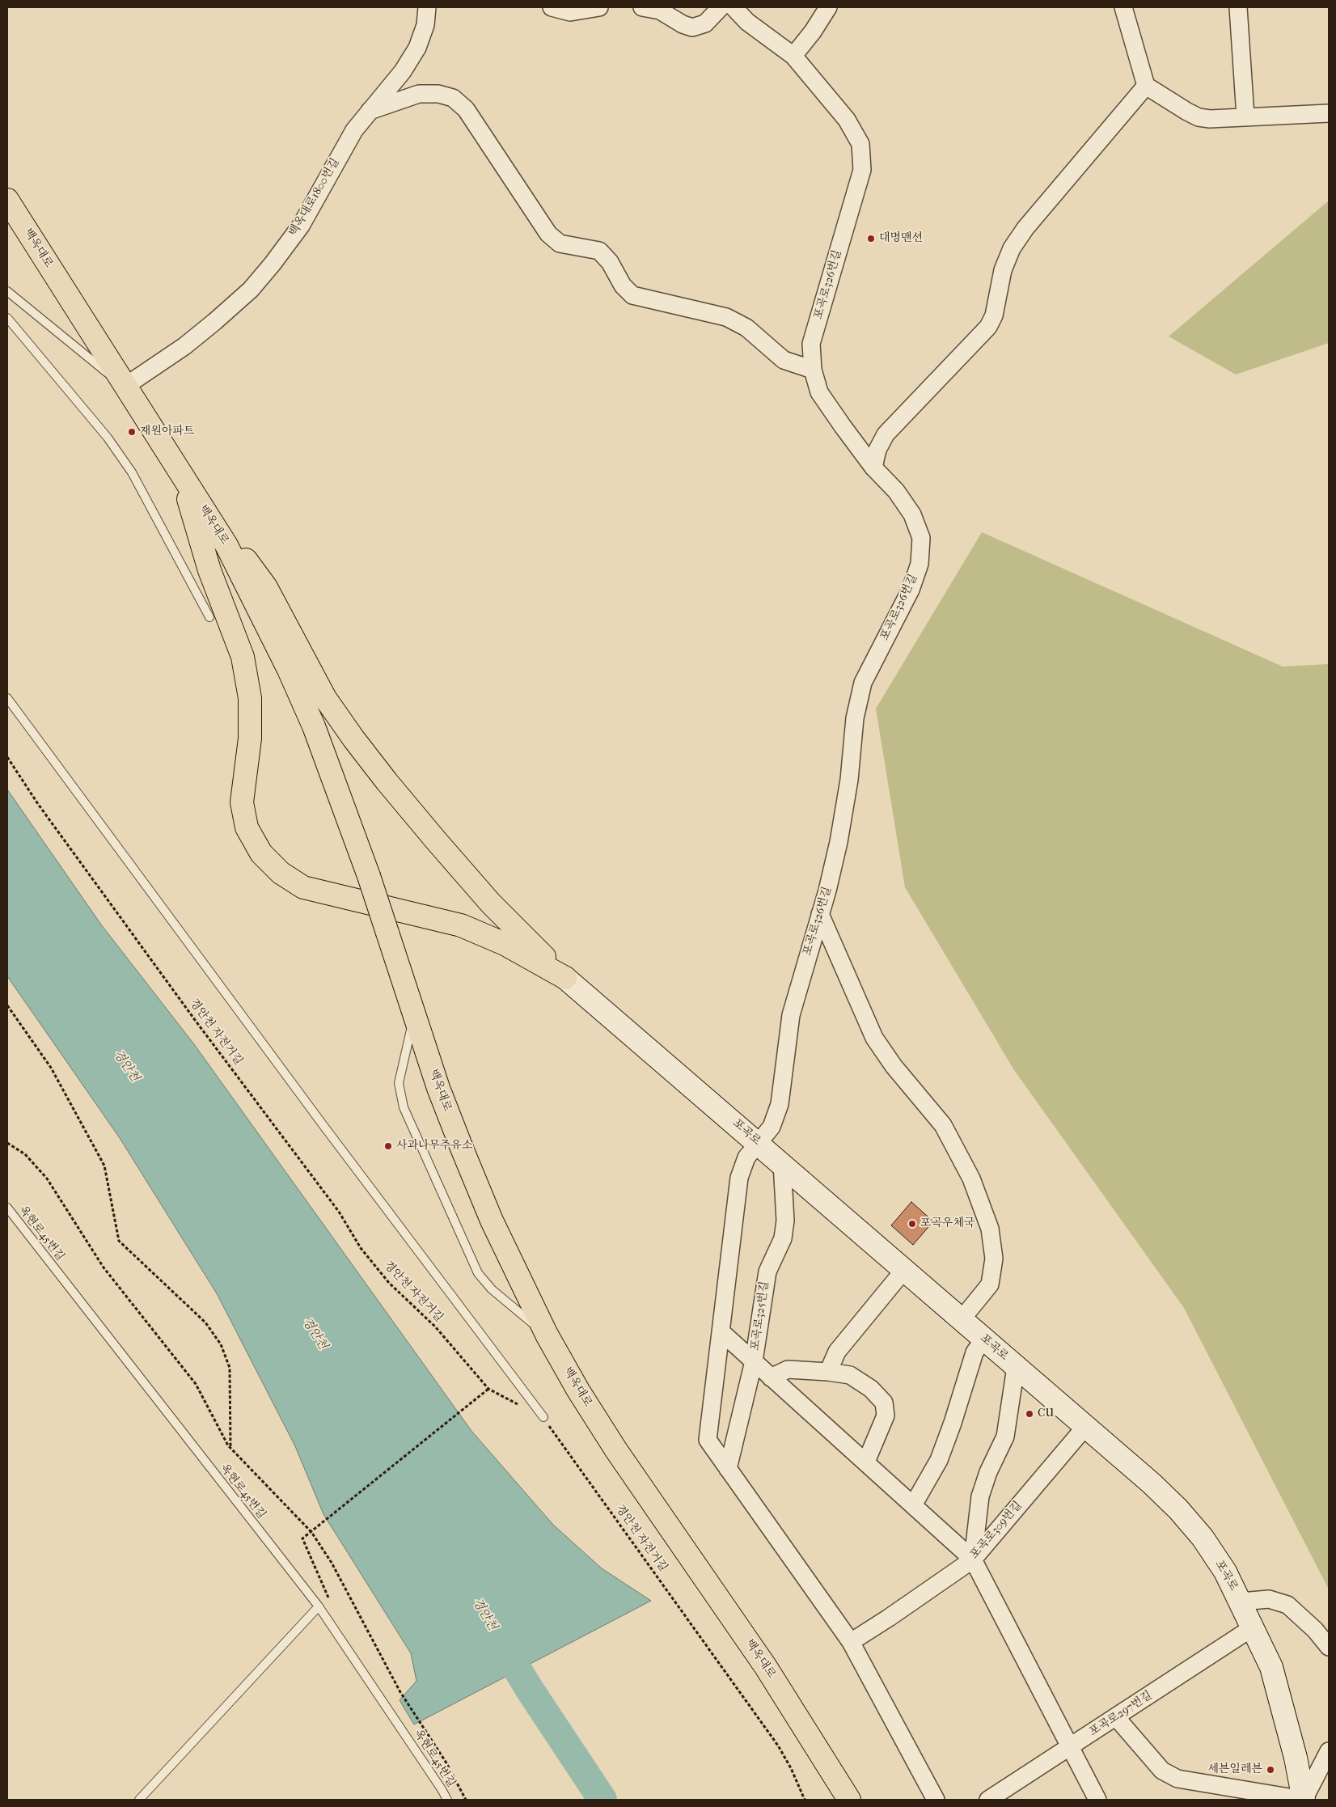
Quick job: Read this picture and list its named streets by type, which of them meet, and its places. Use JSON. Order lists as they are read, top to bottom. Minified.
{"streets":{"main road":["백옥대로"],"street":["백옥대로1800번길","포곡로326번길","포곡로","포곡로325번길","포곡로309번길","포곡로297번길"],"lane":["옥현로45번길"],"path":["경안천 자전거길"]},"crossings":[["백옥대로1800번길","백옥대로"],["포곡로326번길","포곡로"],["포곡로326번길","포곡로325번길"],["포곡로326번길","포곡로309번길"],["포곡로","포곡로325번길"],["포곡로","포곡로309번길"],["포곡로","포곡로297번길"]],"water":["경안천"],"places":["대명맨션","재원아파트","사과나무주유소","포곡우체국","CU","세븐일레븐"]}
